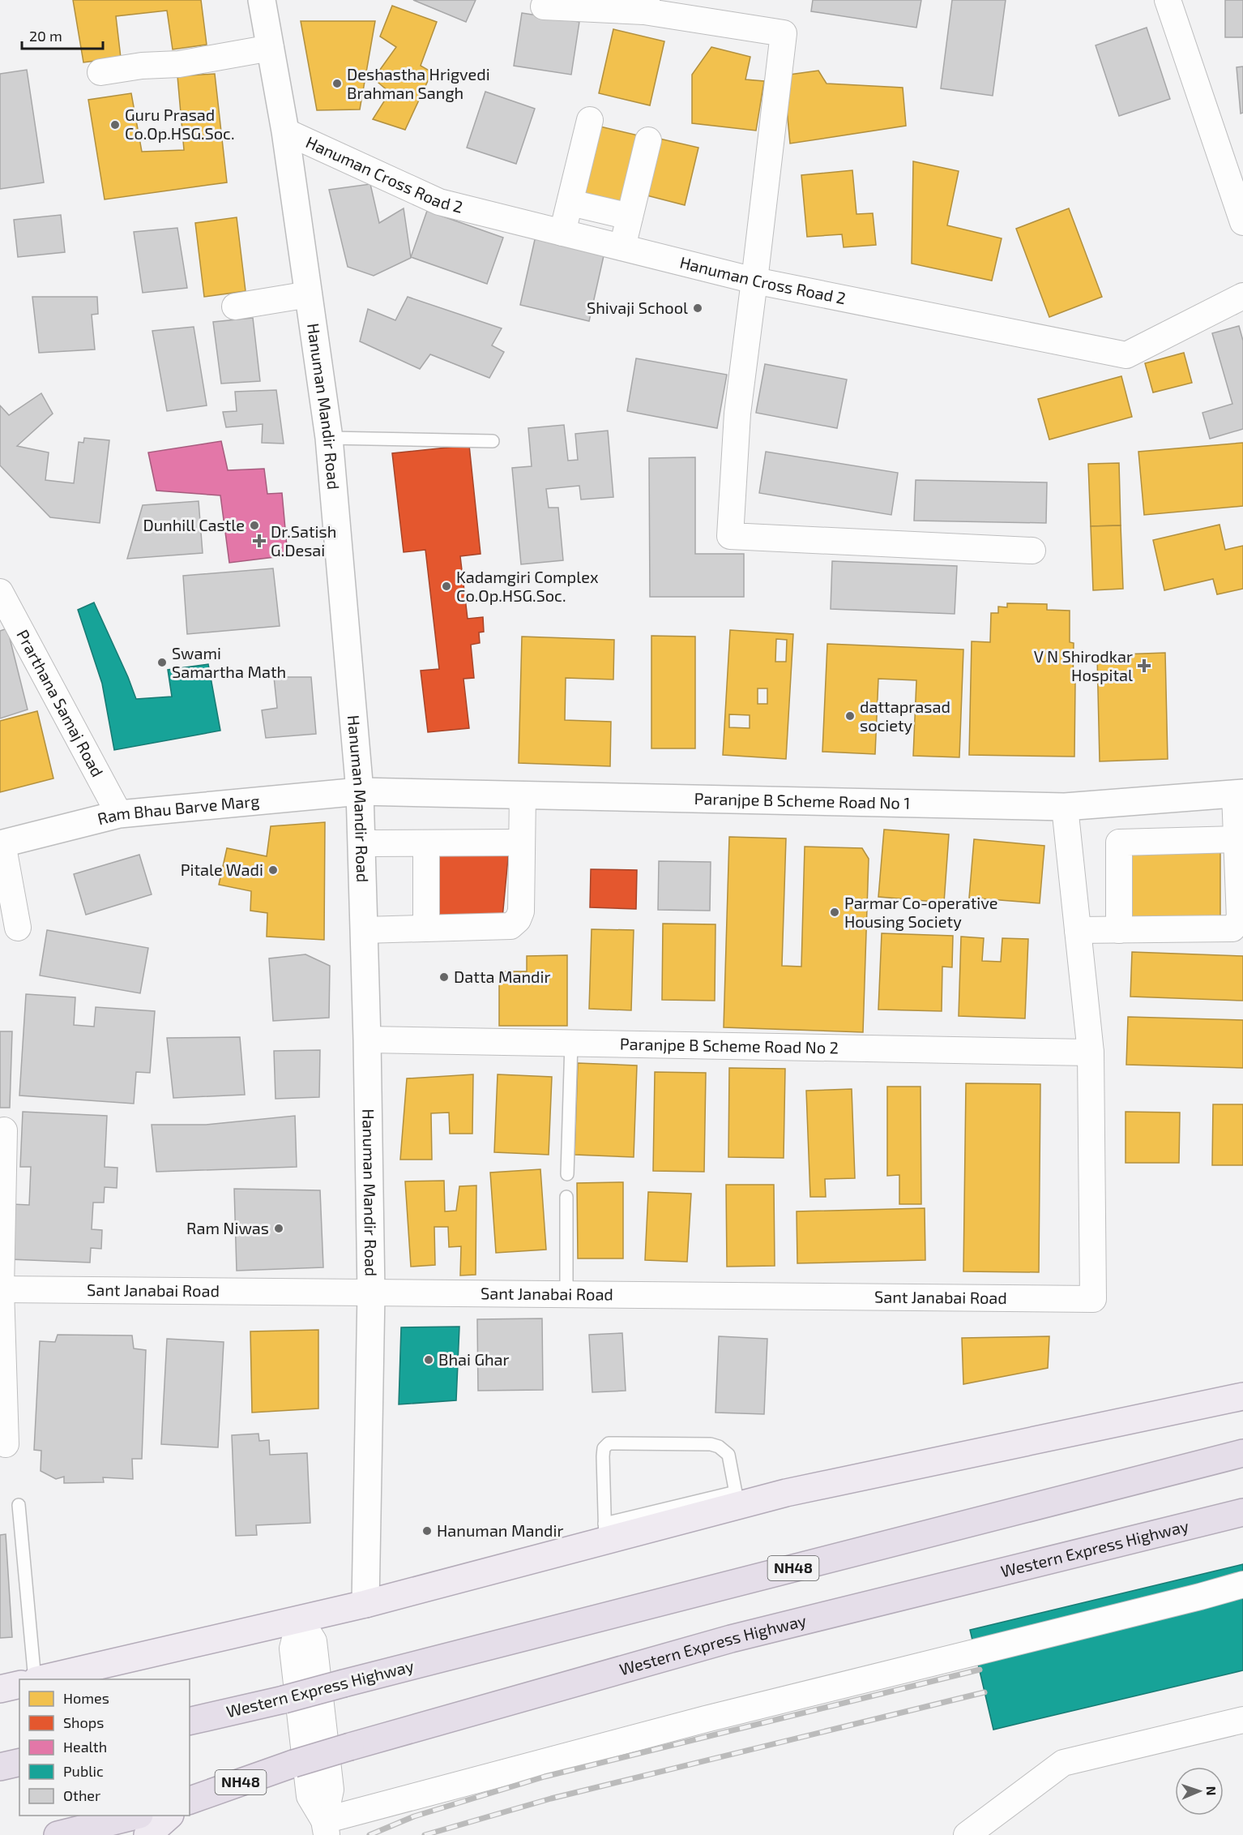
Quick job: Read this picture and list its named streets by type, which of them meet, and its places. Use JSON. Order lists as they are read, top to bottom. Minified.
{"streets":{"highway":["Western Express Highway","NH48"],"street":["Hanuman Cross Road 2","Hanuman Mandir Road","Prarthana Samaj Road","Paranjpe B Scheme Road No 1","Ram Bhau Barve Marg","Paranjpe B Scheme Road No 2","Sant Janabai Road"]},"crossings":[["Hanuman Cross Road 2","Hanuman Mandir Road"],["Hanuman Mandir Road","Paranjpe B Scheme Road No 1"],["Hanuman Mandir Road","Ram Bhau Barve Marg"],["Hanuman Mandir Road","Paranjpe B Scheme Road No 2"],["Hanuman Mandir Road","Sant Janabai Road"],["Prarthana Samaj Road","Ram Bhau Barve Marg"],["Paranjpe B Scheme Road No 1","Ram Bhau Barve Marg"],["Paranjpe B Scheme Road No 2","Sant Janabai Road"]],"places":{"other":["Deshastha Hrigvedi Brahman Sangh","Guru Prasad Co.Op.HSG.Soc.","Shivaji School","Dunhill Castle","Kadamgiri Complex Co.Op.HSG.Soc.","Swami Samartha Math","dattaprasad society","Pitale Wadi","Parmar Co-operative Housing Society","Datta Mandir","Ram Niwas","Bhai Ghar","Hanuman Mandir"],"health":["Dr.Satish G.Desai","V N Shirodkar Hospital"]},"legend":["Homes","Shops","Health","Public","Other"],"scale_bar":"20 m","north":"right"}
